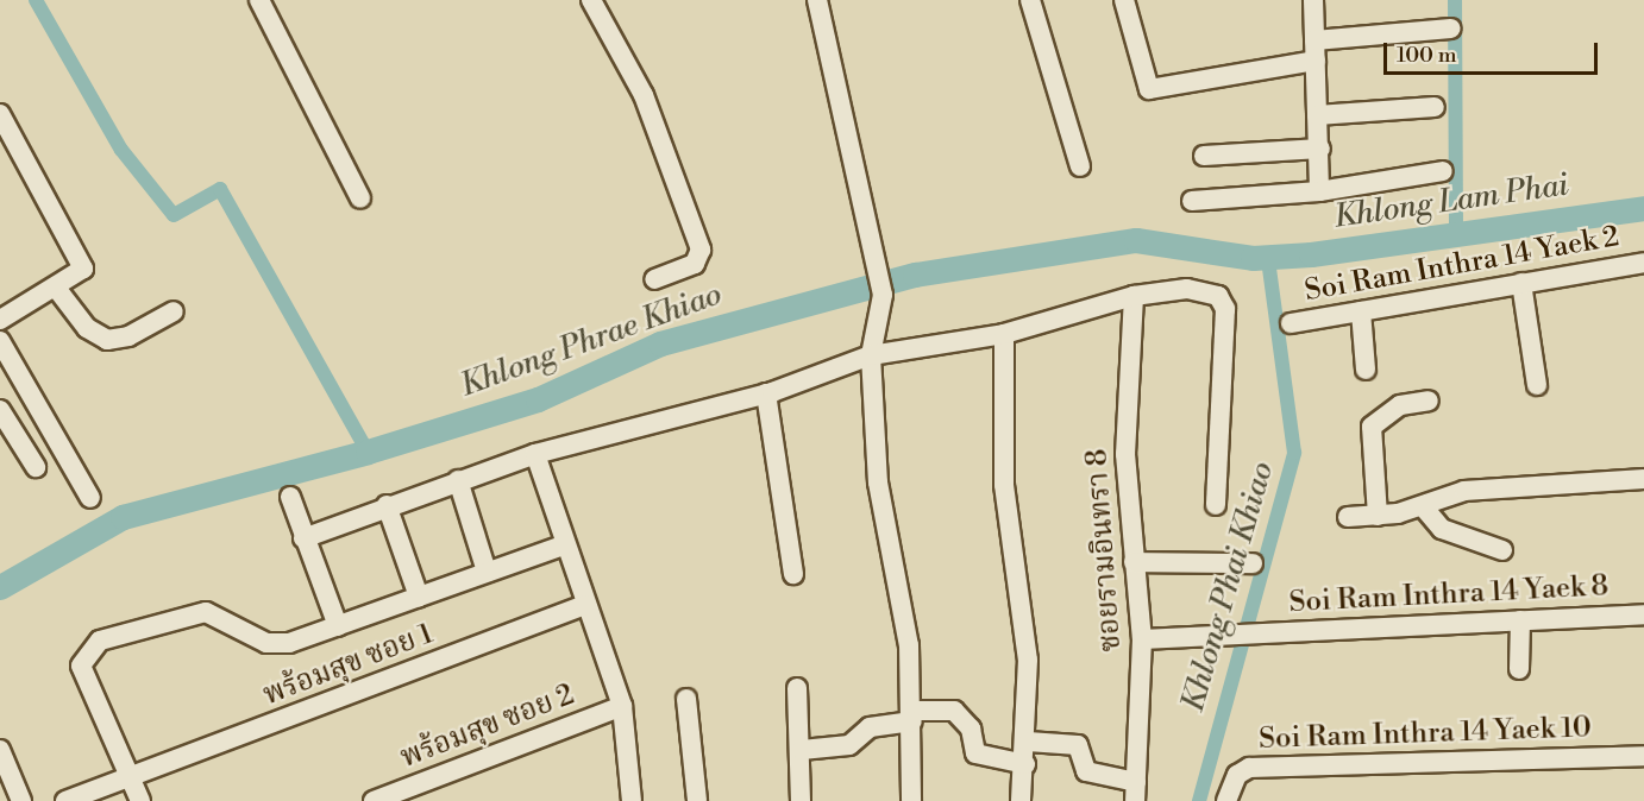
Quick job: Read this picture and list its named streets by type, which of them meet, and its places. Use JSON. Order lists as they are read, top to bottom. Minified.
{"streets":{"street":["Soi Ram Inthra 14 Yaek 2","ซอยรามอินทรา 8","Soi Ram Inthra 14 Yaek 8","พร้อมสุข ซอย 1","พร้อมสุข ซอย 2","Soi Ram Inthra 14 Yaek 10"]},"crossings":[["ซอยรามอินทรา 8","Soi Ram Inthra 14 Yaek 8"]],"water":["Khlong Lam Phai","Khlong Phrae Khiao","Khlong Phai Khiao"],"scale_bar":"100 m"}
